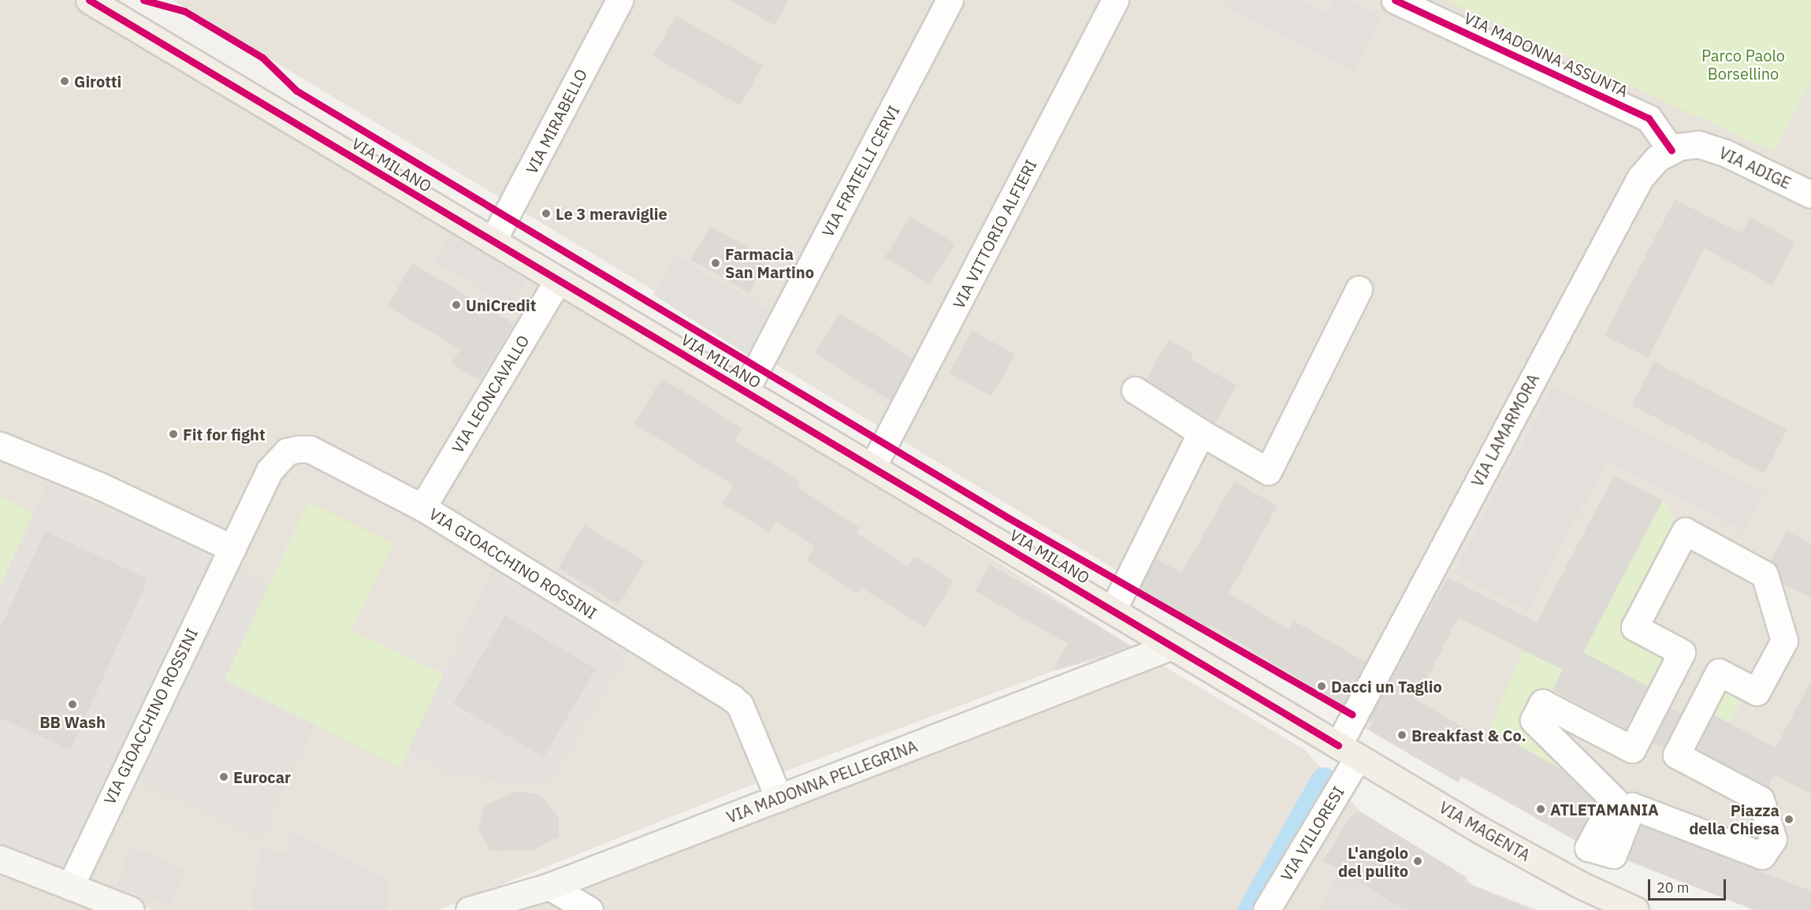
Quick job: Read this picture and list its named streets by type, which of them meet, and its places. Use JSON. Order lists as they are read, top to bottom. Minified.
{"streets":{"main road":["VIA MILANO","VIA MAGENTA"],"street":["VIA MADONNA ASSUNTA","VIA MIRABELLO","VIA ADIGE","VIA FRATELLI CERVI","VIA VITTORIO ALFIERI","VIA LEONCAVALLO","VIA LAMARMORA","VIA GIOACCHINO ROSSINI","VIA MADONNA PELLEGRINA","VIA VILLORESI"]},"crossings":[["VIA MADONNA ASSUNTA","VIA LAMARMORA"],["VIA MIRABELLO","VIA MILANO"],["VIA MILANO","VIA FRATELLI CERVI"],["VIA MILANO","VIA VITTORIO ALFIERI"],["VIA MILANO","VIA LEONCAVALLO"],["VIA MILANO","VIA LAMARMORA"],["VIA MILANO","VIA MADONNA PELLEGRINA"],["VIA MILANO","VIA MAGENTA"],["VIA MILANO","VIA VILLORESI"],["VIA ADIGE","VIA LAMARMORA"],["VIA LEONCAVALLO","VIA GIOACCHINO ROSSINI"],["VIA LAMARMORA","VIA MAGENTA"],["VIA LAMARMORA","VIA VILLORESI"],["VIA GIOACCHINO ROSSINI","VIA MADONNA PELLEGRINA"],["VIA MAGENTA","VIA VILLORESI"]],"parks":["Parco Paolo Borsellino"],"places":["Girotti","Le 3 meraviglie","Farmacia San Martino","UniCredit","Fit for fight","Dacci un Taglio","BB Wash","Breakfast & Co.","Eurocar","ATLETAMANIA","Piazza della Chiesa","L'angolo del pulito"],"scale_bar":"20 m"}
